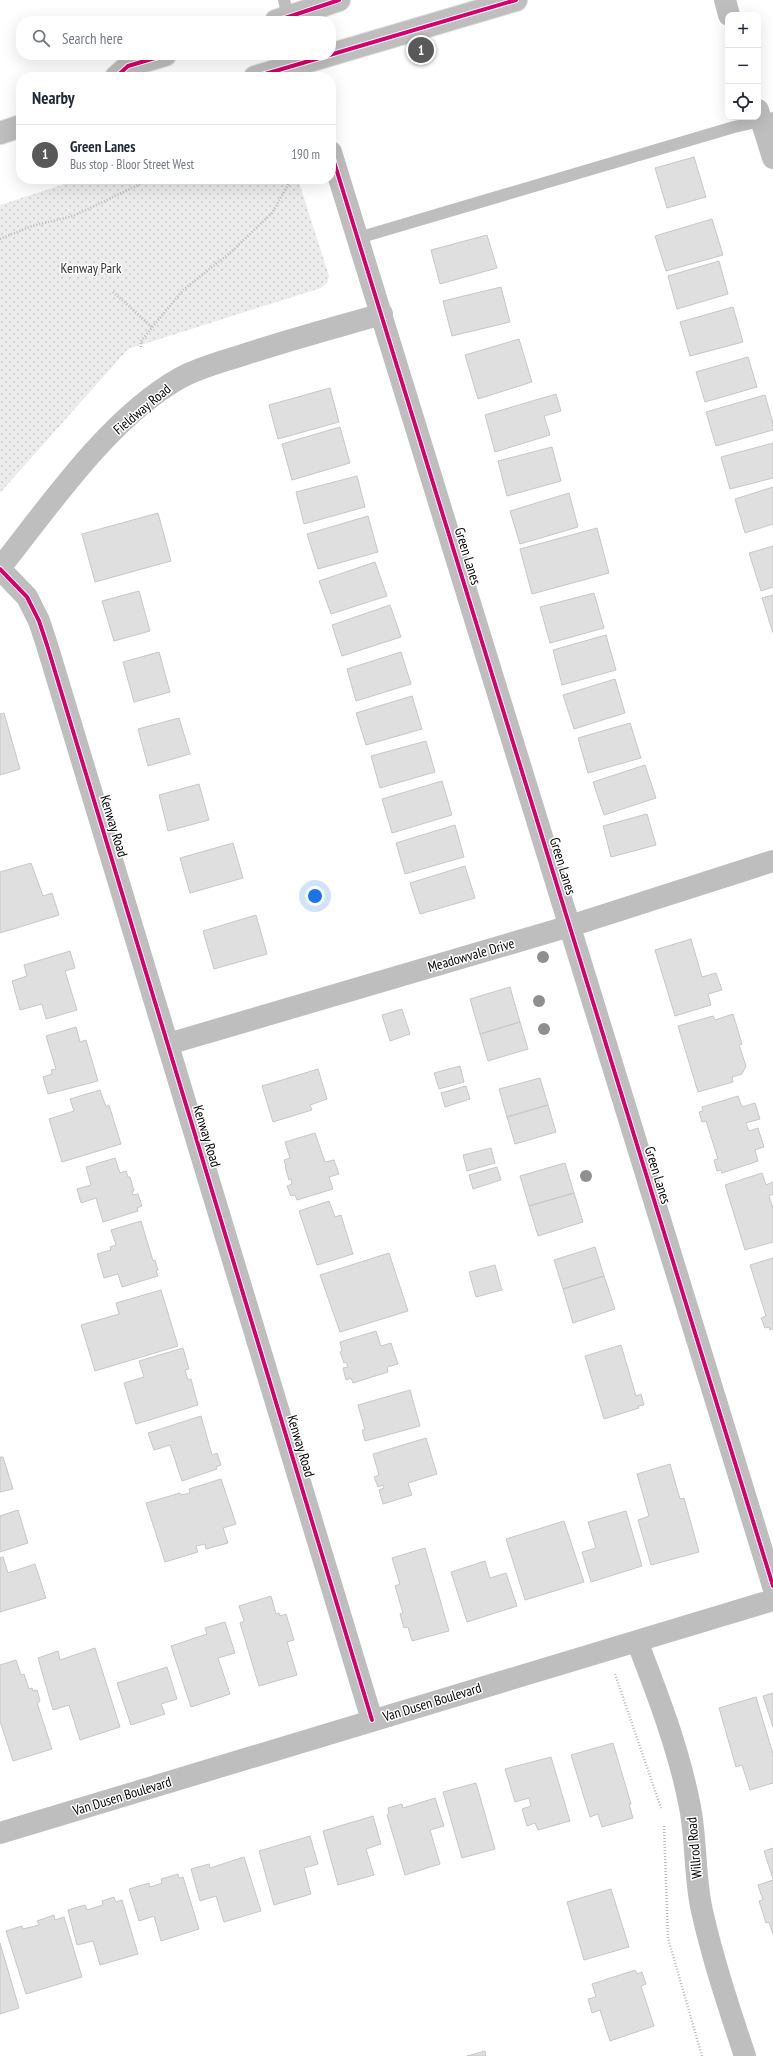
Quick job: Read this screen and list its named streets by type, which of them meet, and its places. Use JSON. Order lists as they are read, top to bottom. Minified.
{"streets":{"street":["Fieldway Road","Green Lanes","Kenway Road","Meadowvale Drive","Van Dusen Boulevard","Willrod Road"]},"crossings":[["Fieldway Road","Green Lanes"],["Fieldway Road","Kenway Road"],["Green Lanes","Meadowvale Drive"],["Kenway Road","Meadowvale Drive"],["Kenway Road","Van Dusen Boulevard"],["Van Dusen Boulevard","Willrod Road"]],"parks":["Kenway Park"],"page":{"map_buttons":["+","−"],"search":"Search here","pins":"1","heading":"Nearby","list":[{"mark":"1","name":"Green Lanes","note":"Bus stop · Bloor Street West","value":"190 m"}]}}
